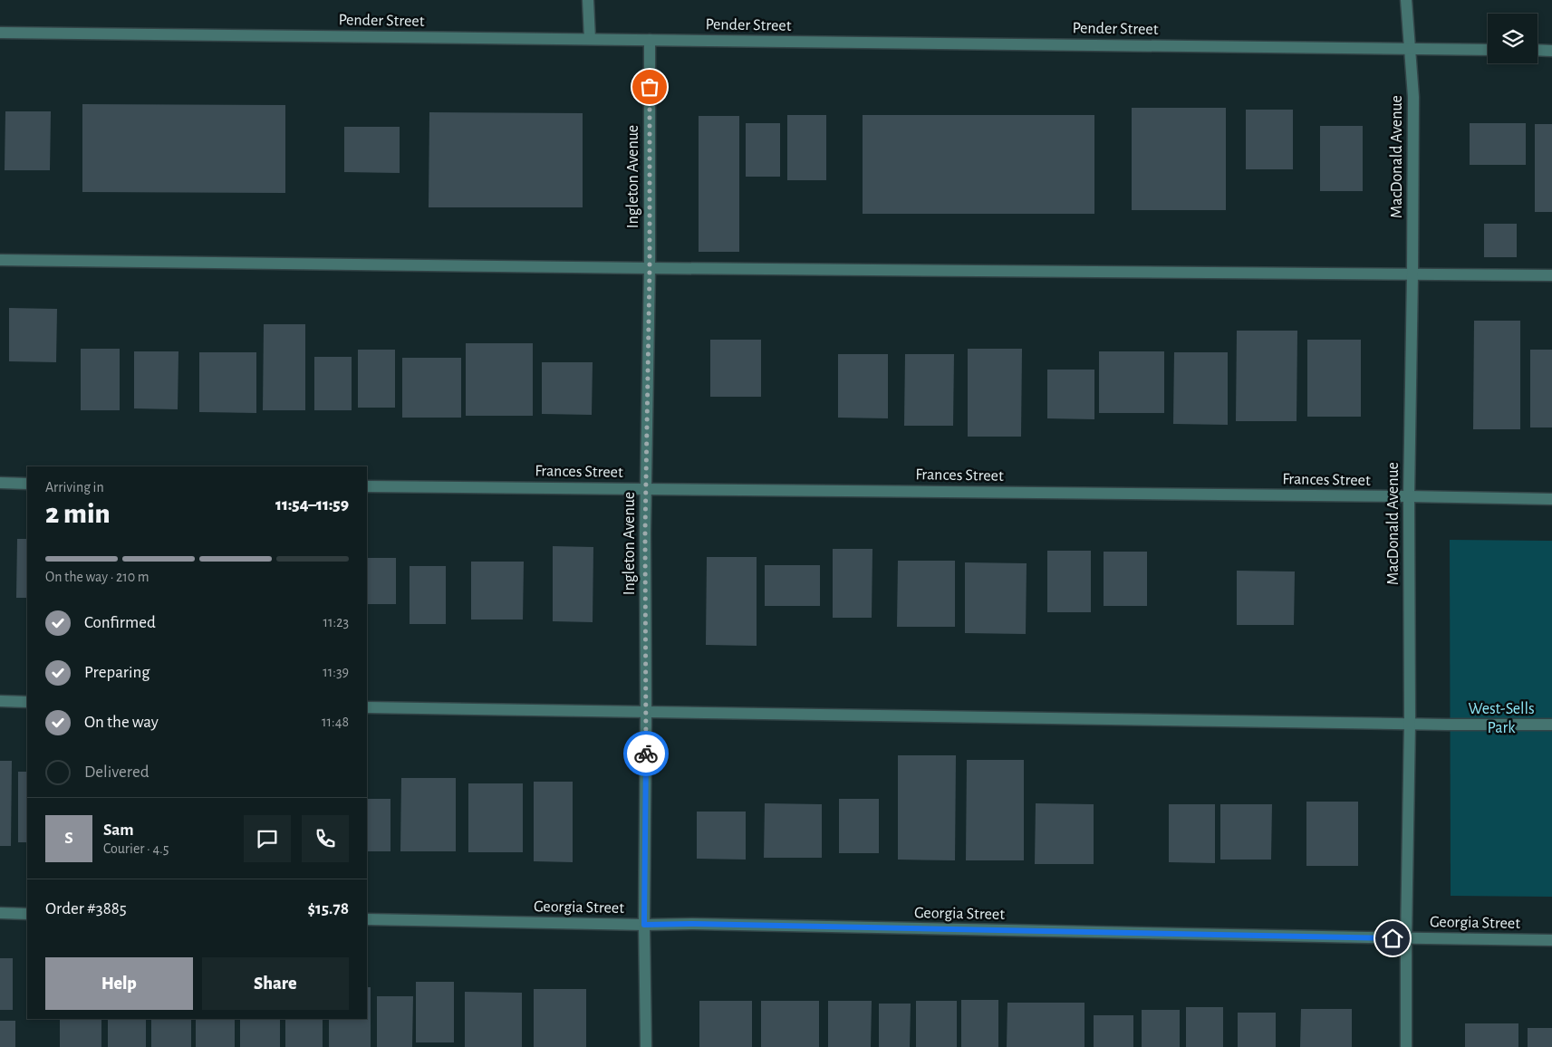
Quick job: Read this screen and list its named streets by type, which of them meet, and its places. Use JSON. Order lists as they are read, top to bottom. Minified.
{"streets":{"street":["Pender Street","MacDonald Avenue","Ingleton Avenue","Frances Street","Georgia Street"]},"crossings":[["Pender Street","MacDonald Avenue"],["Pender Street","Ingleton Avenue"],["MacDonald Avenue","Frances Street"],["MacDonald Avenue","Georgia Street"],["Ingleton Avenue","Frances Street"],["Ingleton Avenue","Georgia Street"]],"parks":["West-Sells Park"],"page":{"heading":["2 min","Arriving in","11:54–11:59"],"panel":["Sam","Courier · 4.5","Order #3885","$15.78"],"bar":"On the way · 210 m","list":[["Confirmed","11:23"],["Preparing","11:39"],["On the way","11:48"],"Delivered"],"round":"S","buttons":["Help","Share"]}}
